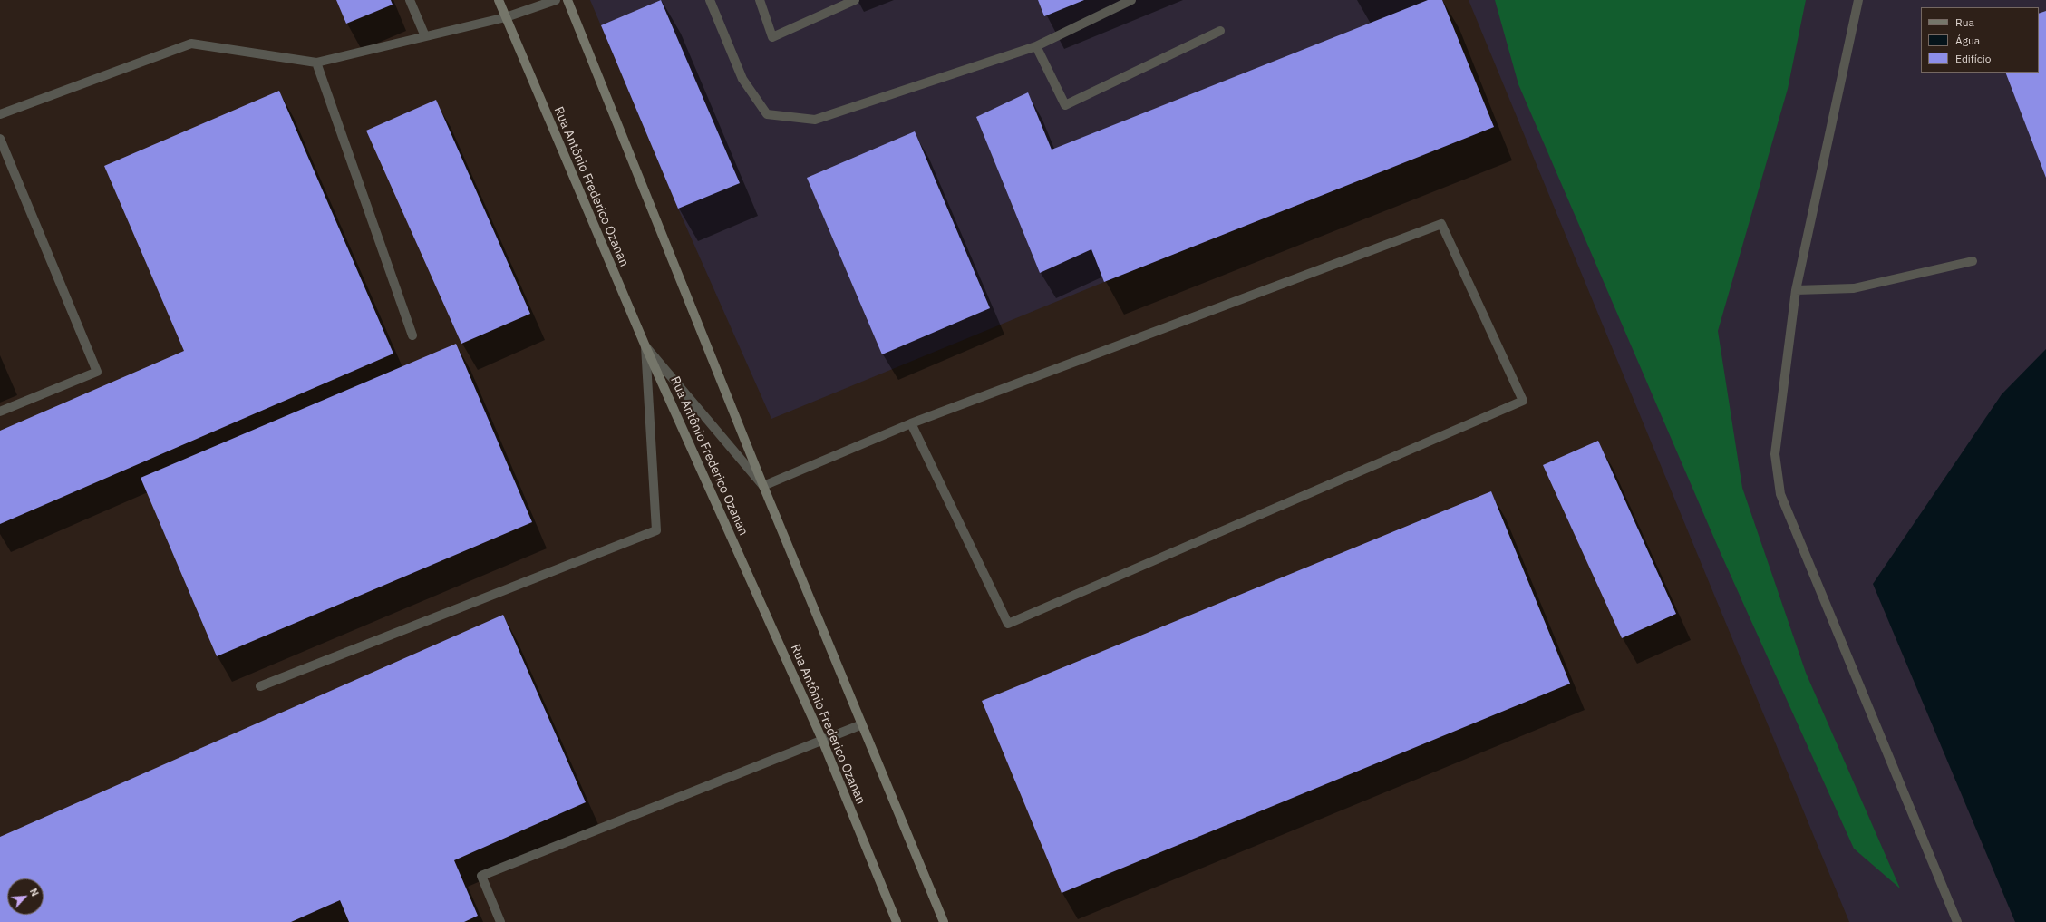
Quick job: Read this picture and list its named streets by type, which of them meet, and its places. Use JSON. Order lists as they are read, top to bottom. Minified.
{"streets":{"main road":["Rua Antônio Frederico Ozanan"]},"legend":["Rua","Água","Edifício"],"north":"top right"}
